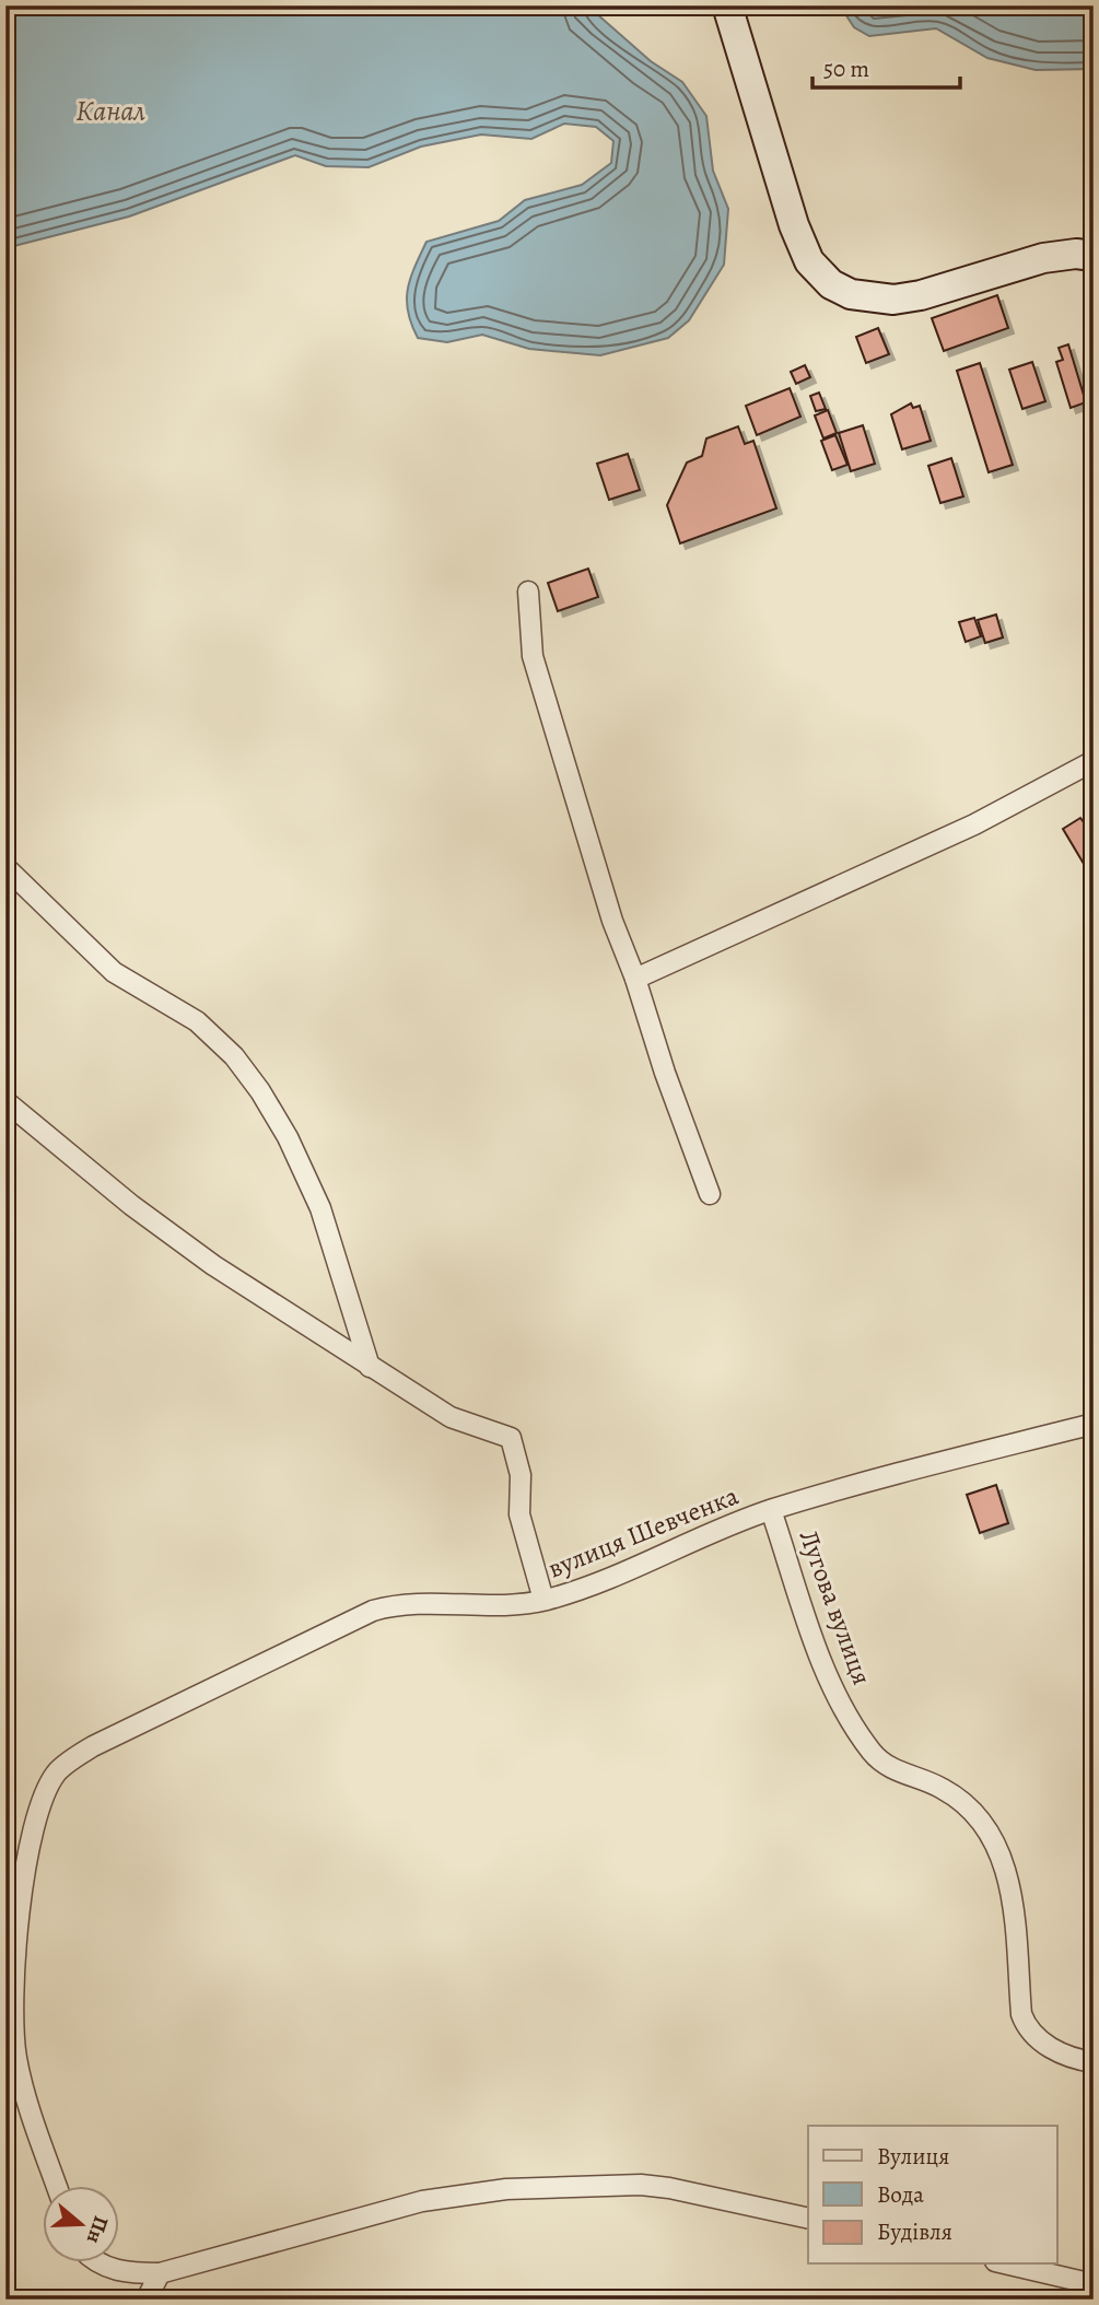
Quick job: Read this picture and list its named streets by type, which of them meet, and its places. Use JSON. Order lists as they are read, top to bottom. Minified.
{"streets":{"street":["вулиця Шевченка","Лугова вулиця"]},"crossings":[["вулиця Шевченка","Лугова вулиця"]],"water":["Канал"],"legend":["Вулиця","Вода","Будівля"],"scale_bar":"50 m","north":"right"}
